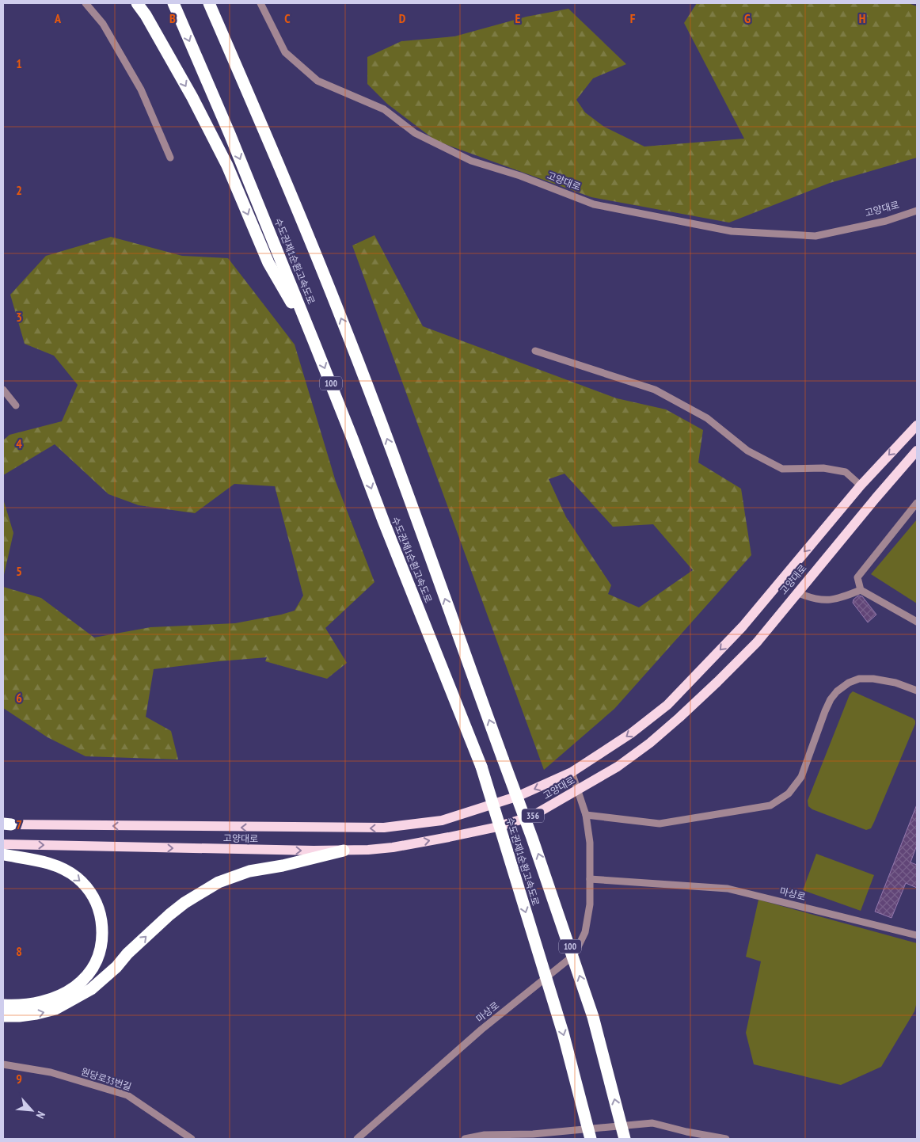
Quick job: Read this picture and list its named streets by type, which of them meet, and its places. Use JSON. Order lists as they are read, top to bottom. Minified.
{"streets":{"highway":["수도권제1순환고속도로","100"],"main road":["고양대로","356"],"street":["마상로","원당로33번길"]},"crossings":[["고양대로","마상로"]],"north":"bottom right","grid":{"columns":["A","B","C","D","E","F","G","H"],"rows":["1","2","3","4","5","6","7","8","9"]}}
